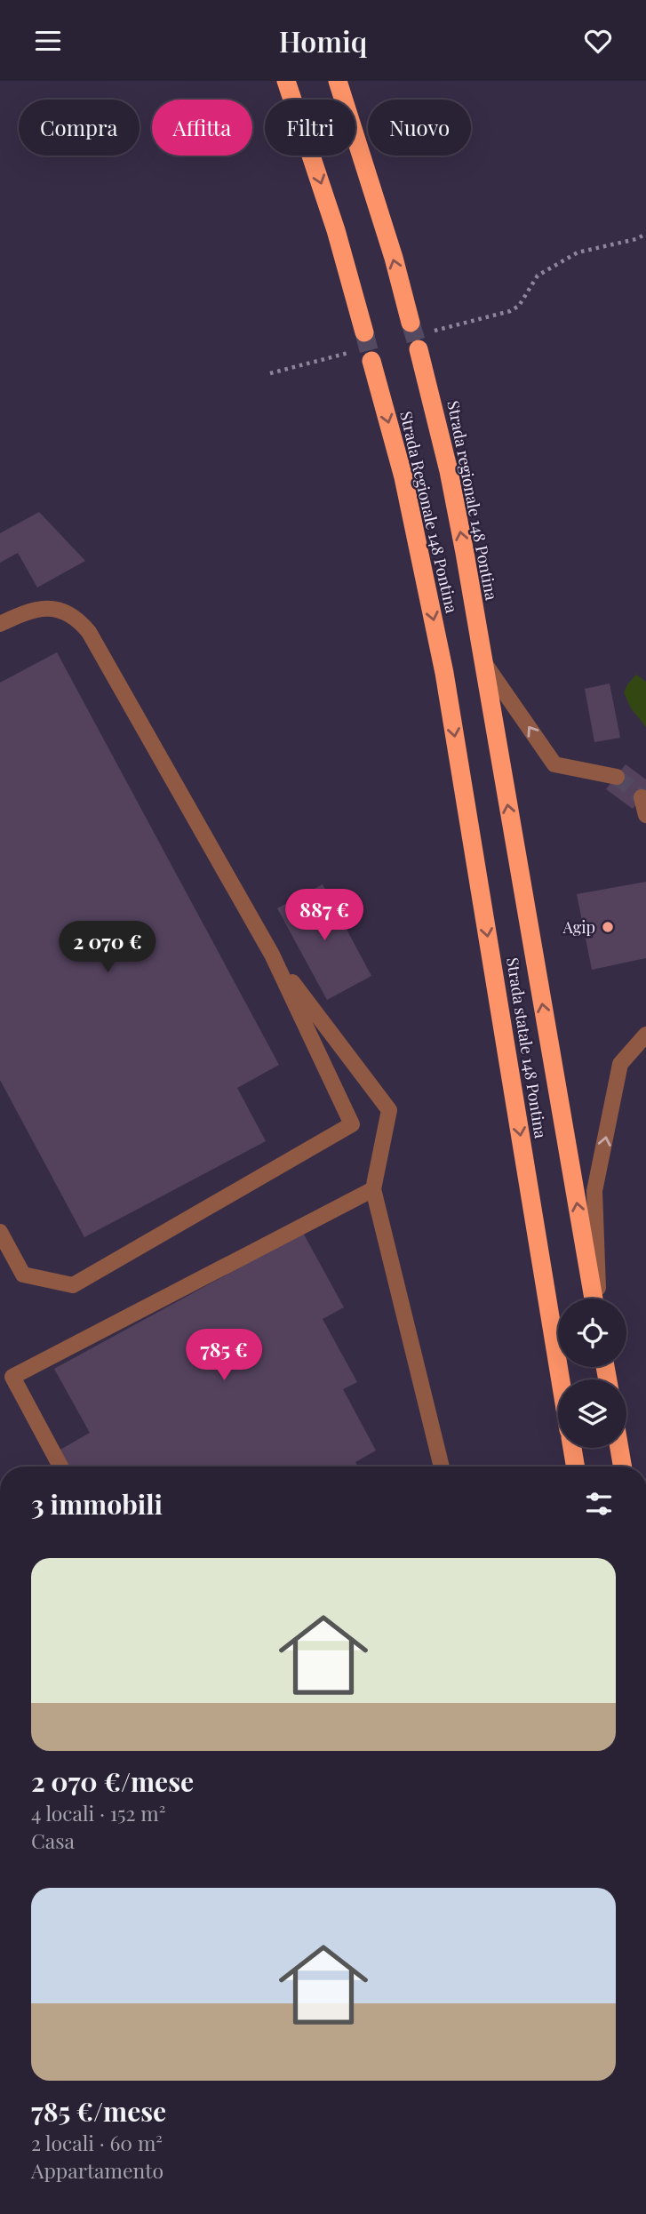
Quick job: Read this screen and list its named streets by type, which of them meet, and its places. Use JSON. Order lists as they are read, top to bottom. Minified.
{"streets":{"highway":["Strada regionale 148 Pontina","Strada Regionale 148 Pontina","Strada statale 148 Pontina"]},"crossings":[["Strada regionale 148 Pontina","Strada statale 148 Pontina"],["Strada Regionale 148 Pontina","Strada statale 148 Pontina"]],"one_way":["Strada regionale 148 Pontina","Strada Regionale 148 Pontina"],"places":["Agip"],"page":{"header":"Homiq","chip":["Compra","Affitta","Filtri","Nuovo"],"price":["887 €","2 070 €","785 €"],"heading":"3 immobili","list":[{"name":"2 070 €/mese","note":"4 locali · 152 m² · Casa"},{"name":"785 €/mese","note":"2 locali · 60 m² · Appartamento"}]}}
